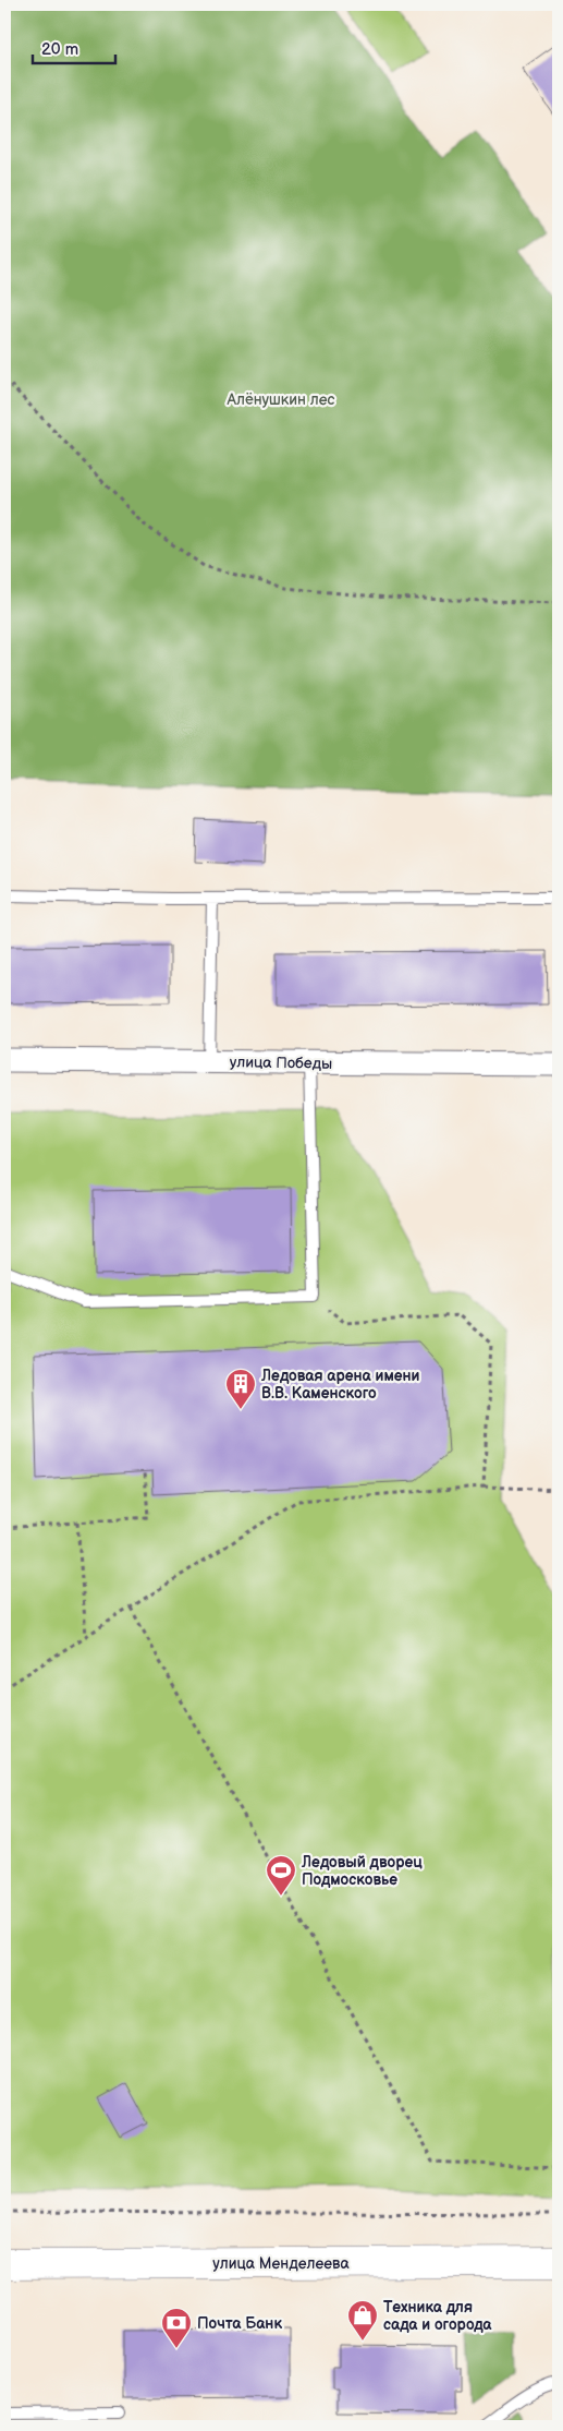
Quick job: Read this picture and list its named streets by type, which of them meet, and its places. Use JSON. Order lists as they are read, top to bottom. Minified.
{"streets":{"main road":["улица Менделеева"],"street":["улица Победы"]},"parks":["Алёнушкин лес"],"places":{"building":["Ледовая арена имени В.В. Каменского"],"sports":["Ледовый дворец Подмосковье"],"shop":["Техника для сада и огорода"],"bank":["Почта Банк"]},"scale_bar":"20 m"}
